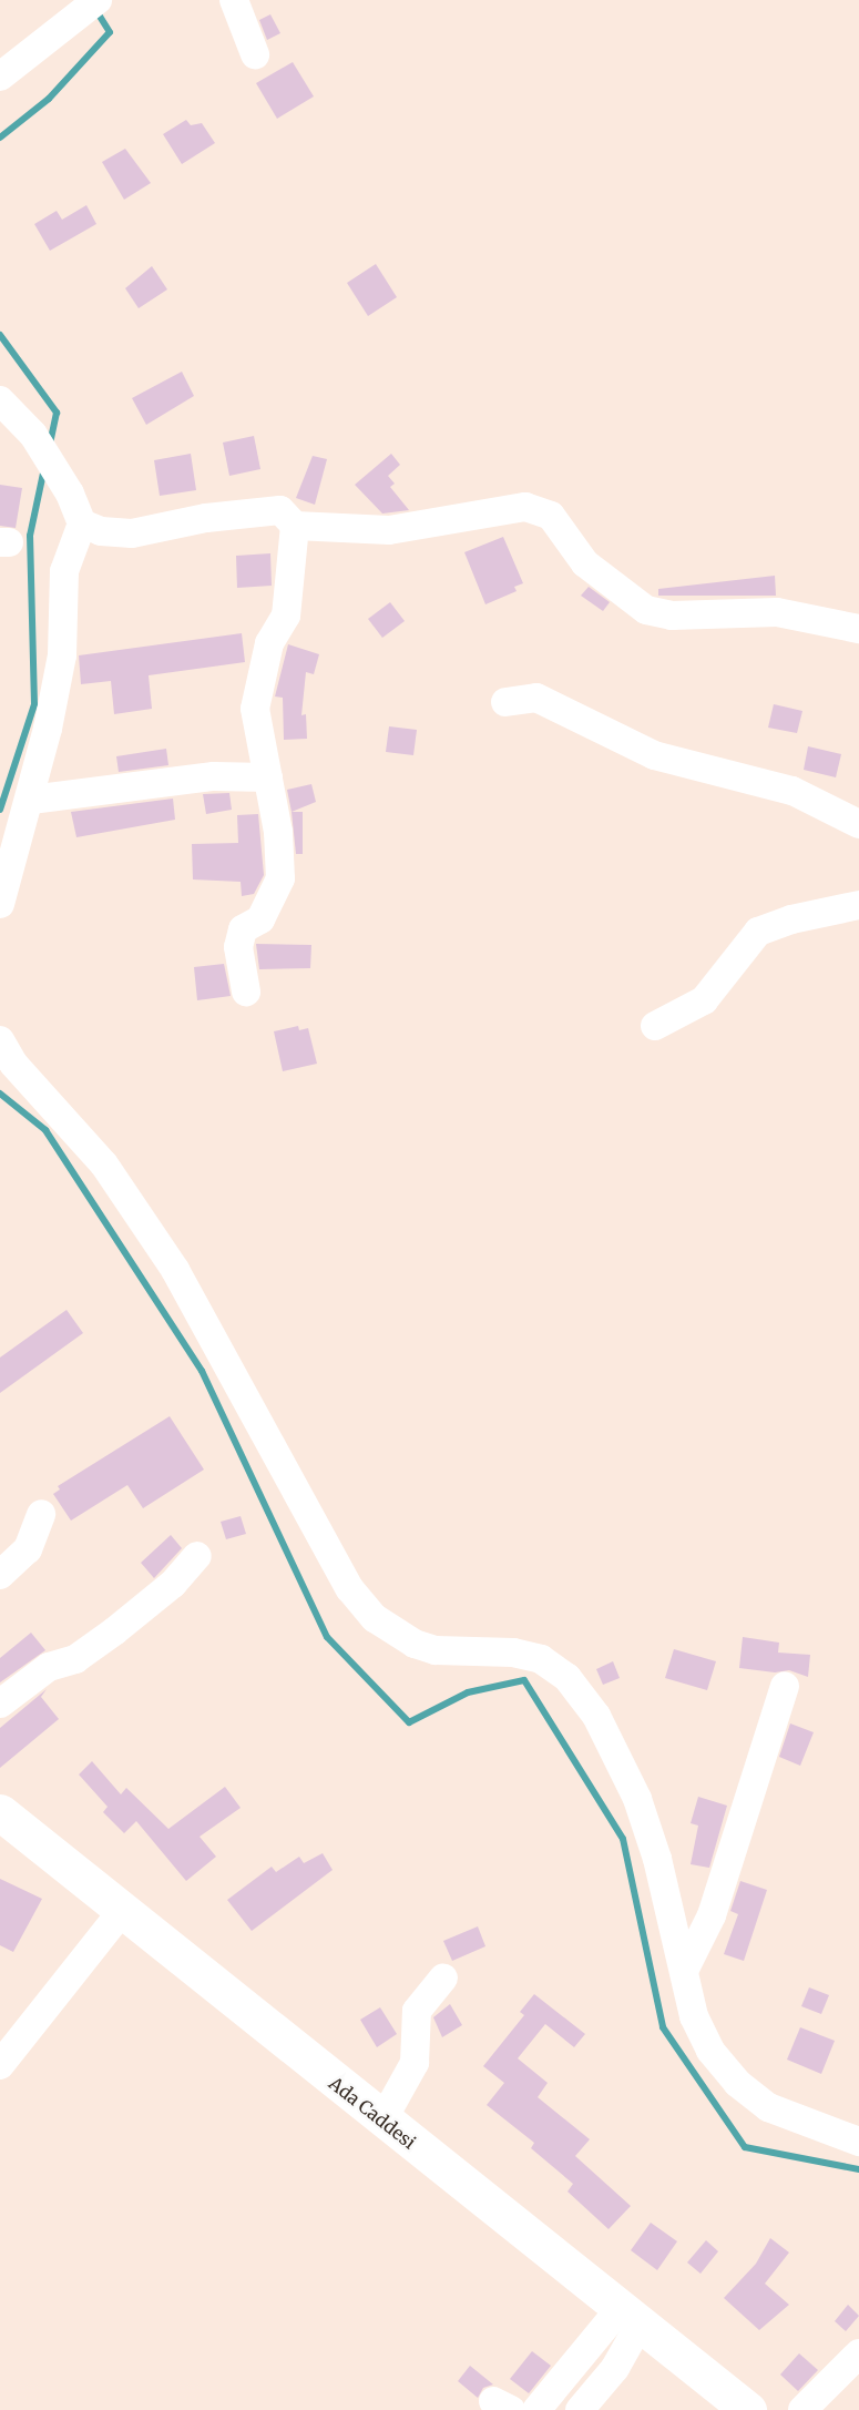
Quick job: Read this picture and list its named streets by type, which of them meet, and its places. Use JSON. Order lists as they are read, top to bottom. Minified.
{"streets":{"main road":["Ada Caddesi"]}}
